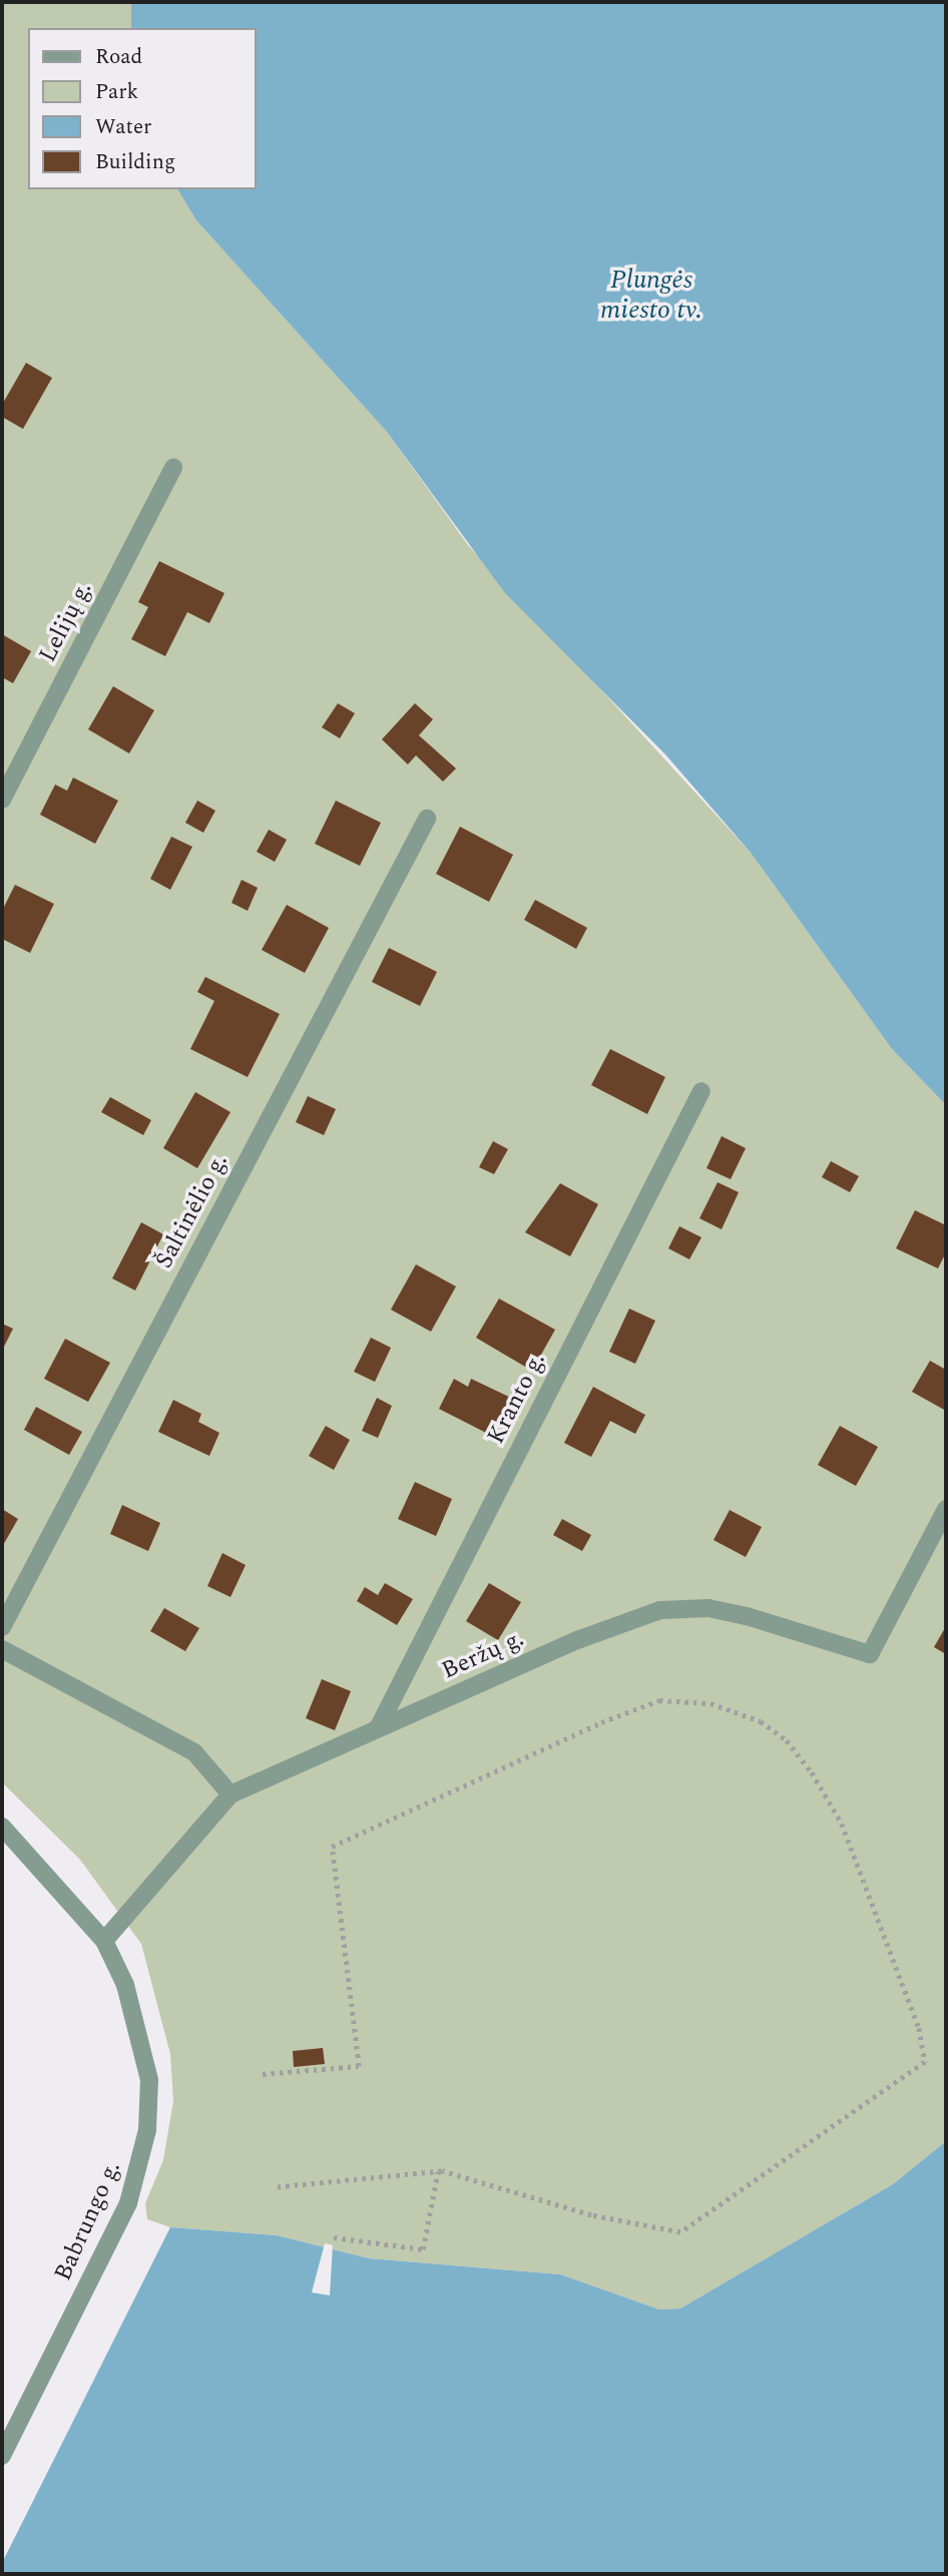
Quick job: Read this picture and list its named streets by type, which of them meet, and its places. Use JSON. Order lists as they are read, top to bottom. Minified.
{"streets":{"street":["Lelijų g.","Šaltinėlio g.","Kranto g.","Beržų g.","Babrungo g."]},"crossings":[["Kranto g.","Beržų g."]],"water":["Plungės miesto tv."],"legend":["Road","Park","Water","Building"]}
